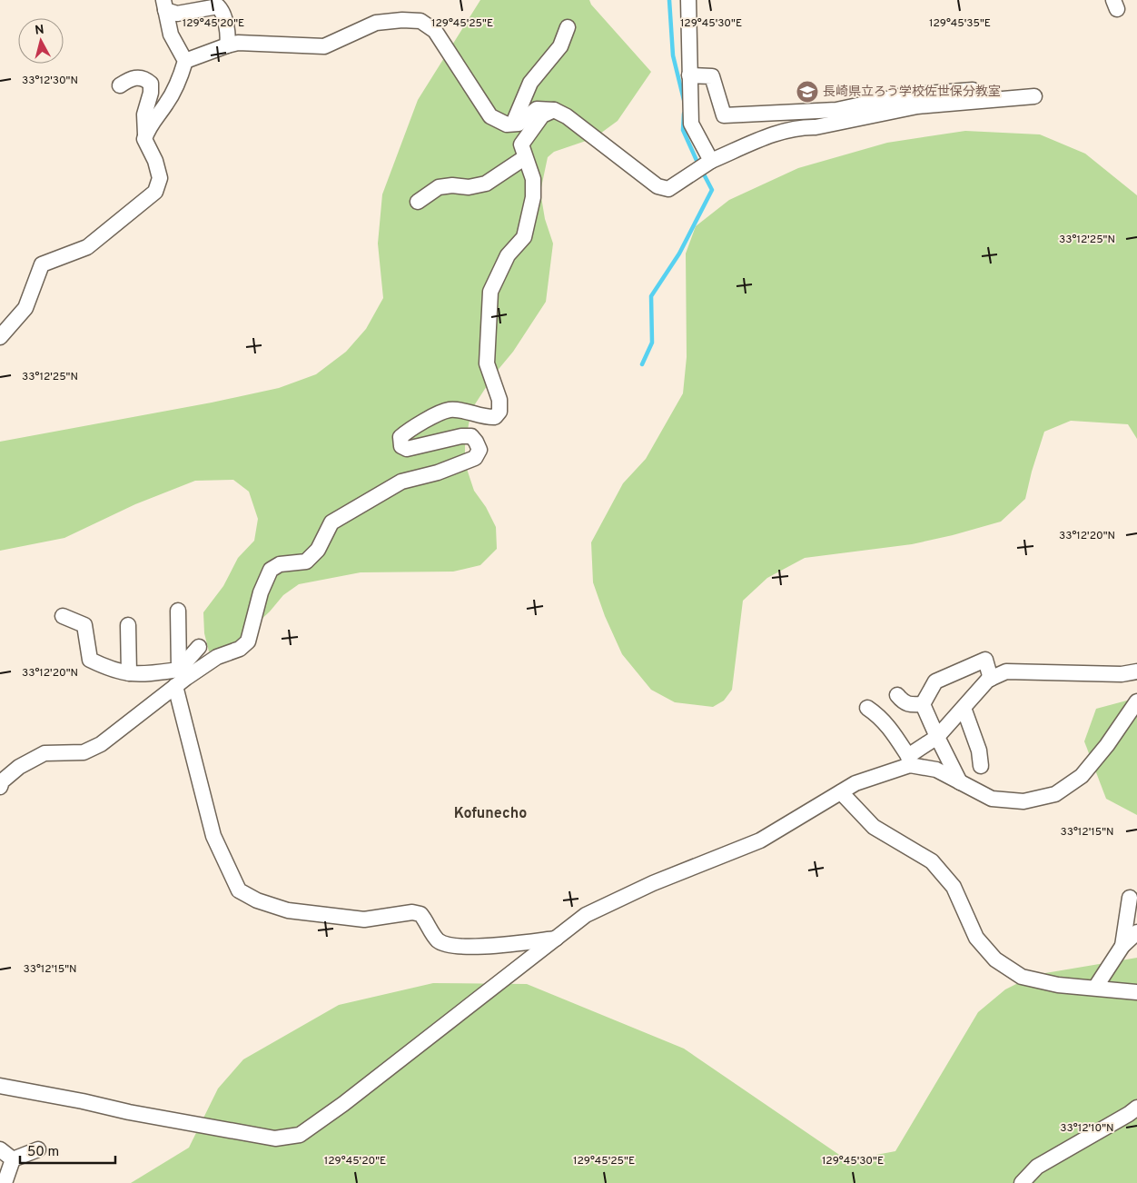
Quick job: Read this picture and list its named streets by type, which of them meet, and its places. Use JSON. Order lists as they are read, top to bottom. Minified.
{"districts":["Kofunecho"],"places":{"school or university":["長崎県立ろう学校佐世保分教室"]},"scale_bar":"50 m","north":"top","coordinates":["129°45'20\"E","129°45'25\"E","129°45'30\"E","129°45'35\"E","33°12'30\"N","33°12'25\"N","33°12'20\"N","33°12'15\"N","33°12'10\"N"]}
